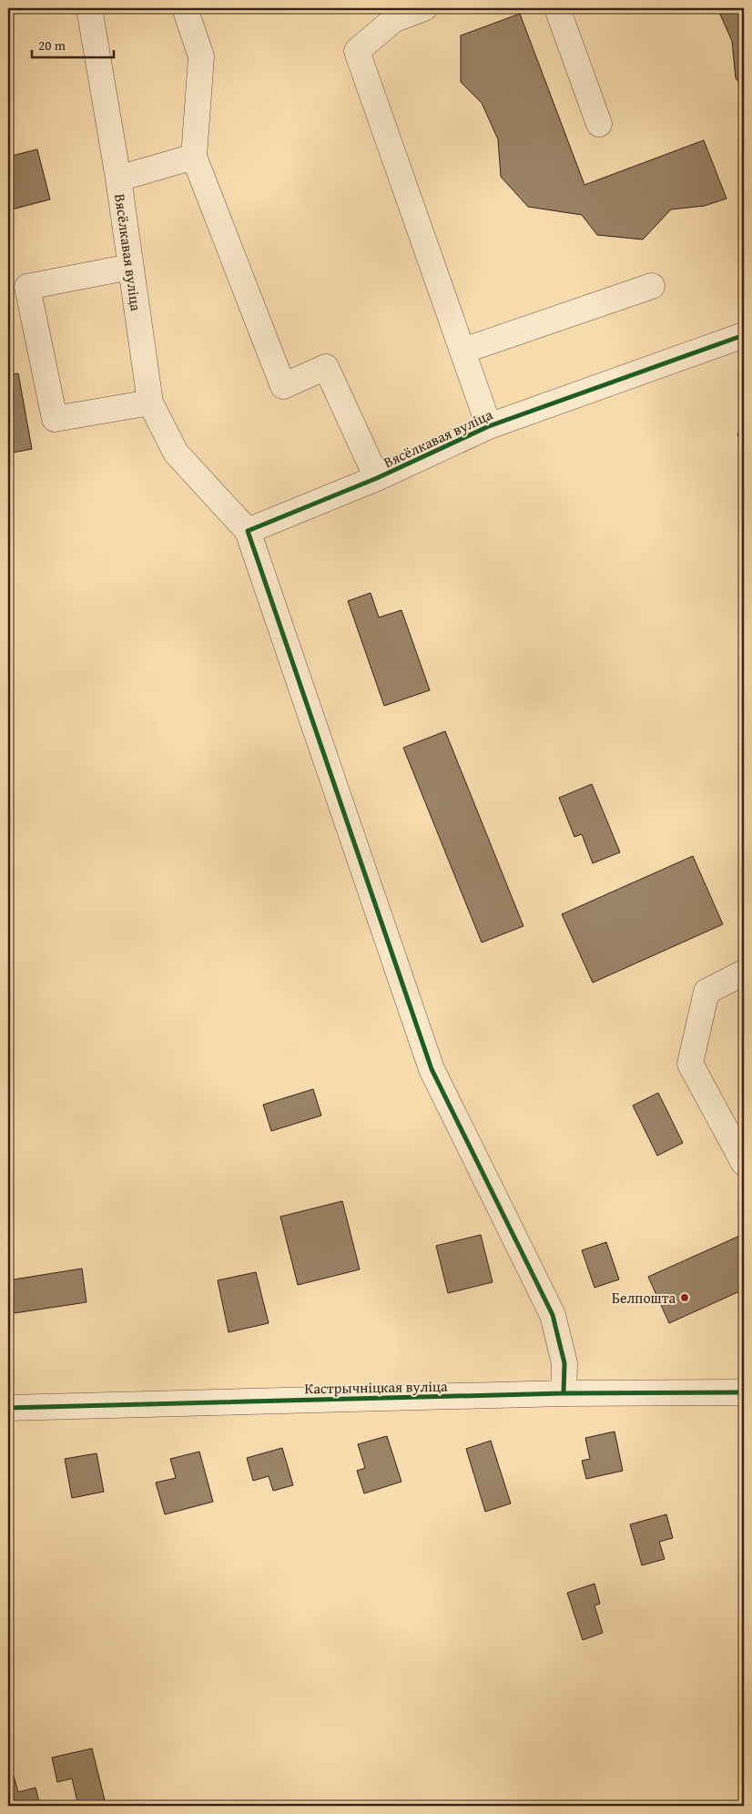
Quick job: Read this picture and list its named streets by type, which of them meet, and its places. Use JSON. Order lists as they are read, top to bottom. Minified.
{"streets":{"street":["Вясёлкавая вуліца","Кастрычніцкая вуліца"]},"places":["Белпошта"],"scale_bar":"20 m"}
